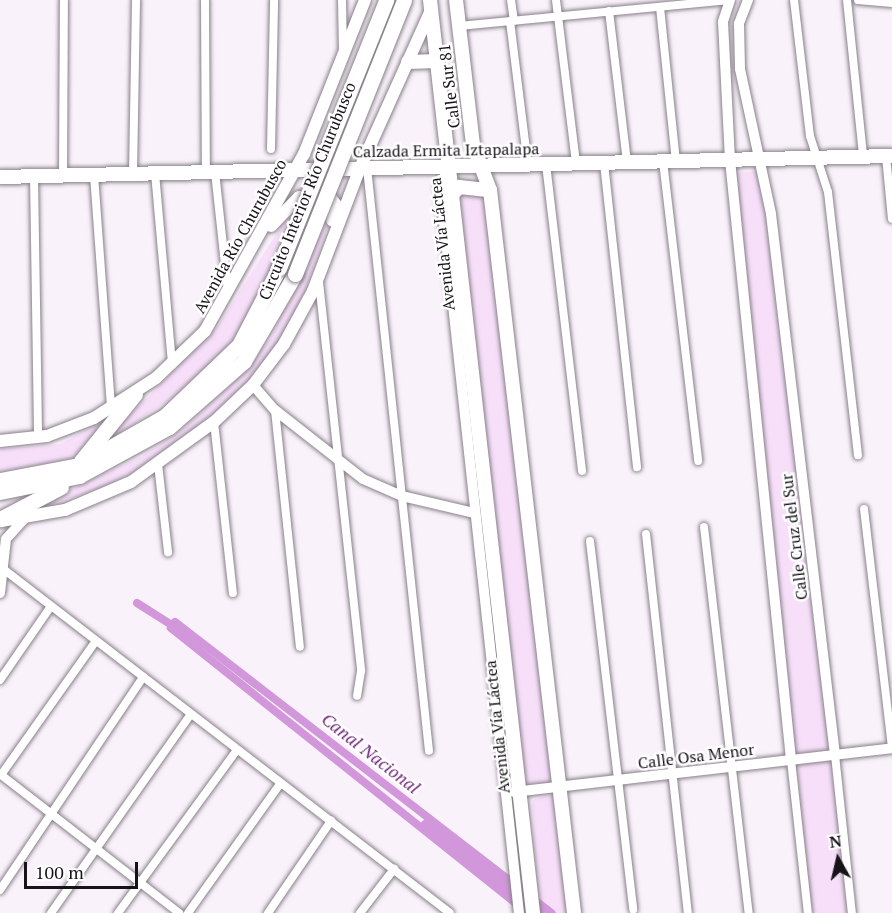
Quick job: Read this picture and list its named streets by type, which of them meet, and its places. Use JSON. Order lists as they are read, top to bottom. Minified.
{"streets":{"highway":["Circuito Interior Río Churubusco"],"main road":["Calle Sur 81","Calzada Ermita Iztapalapa","Avenida Río Churubusco","Avenida Vía Láctea"],"street":["Calle Cruz del Sur","Calle Osa Menor"]},"crossings":[["Calle Sur 81","Calzada Ermita Iztapalapa"],["Calle Sur 81","Avenida Vía Láctea"],["Calzada Ermita Iztapalapa","Avenida Río Churubusco"],["Calzada Ermita Iztapalapa","Avenida Vía Láctea"],["Calzada Ermita Iztapalapa","Calle Cruz del Sur"],["Avenida Vía Láctea","Calle Osa Menor"],["Calle Cruz del Sur","Calle Osa Menor"]],"water":["Canal Nacional"],"scale_bar":"100 m","north":"top"}
